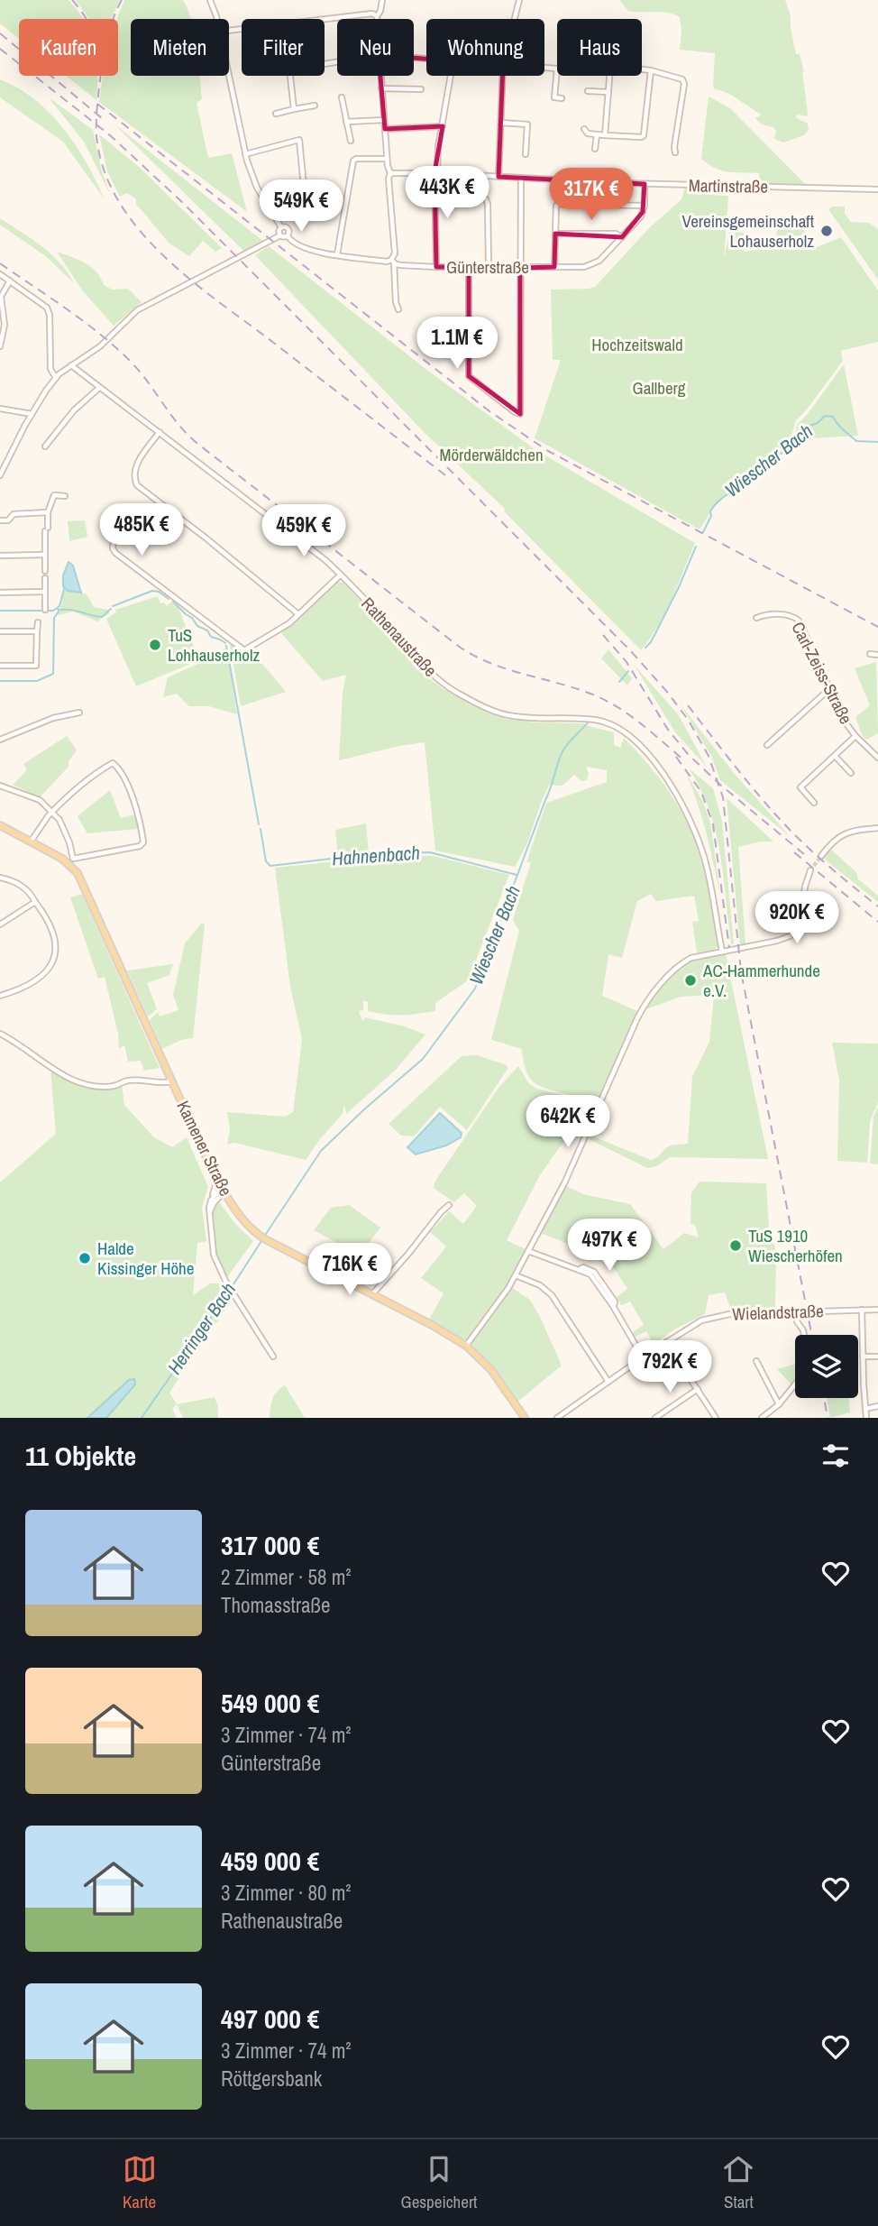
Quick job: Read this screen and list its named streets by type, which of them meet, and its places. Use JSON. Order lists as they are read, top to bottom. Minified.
{"streets":{"main road":["Kamener Straße"],"street":["Martinstraße","Günterstraße","Rathenaustraße","Carl-Zeiss-Straße","Wielandstraße"]},"water":["Wiescher Bach","Hahnenbach","Herringer Bach"],"parks":["Hochzeitswald","Gallberg","Mörderwäldchen"],"places":["Vereinsgemeinschaft Lohauserholz","TuS Lohhauserholz","AC-Hammerhunde e.V.","TuS 1910 Wiescherhöfen","Halde Kissinger Höhe"],"page":{"chip":["Kaufen","Mieten","Filter","Neu","Wohnung","Haus"],"price":["443K €","317K €","549K €","1.1M €","485K €","459K €","920K €","642K €","497K €","716K €","792K €"],"heading":"11 Objekte","list":[{"name":"317 000 €","note":"2 Zimmer · 58 m² · Thomasstraße"},{"name":"549 000 €","note":"3 Zimmer · 74 m² · Günterstraße"},{"name":"459 000 €","note":"3 Zimmer · 80 m² · Rathenaustraße"},{"name":"497 000 €","note":"3 Zimmer · 74 m² · Röttgersbank"}],"tabs":["Karte","Gespeichert","Start"]}}
